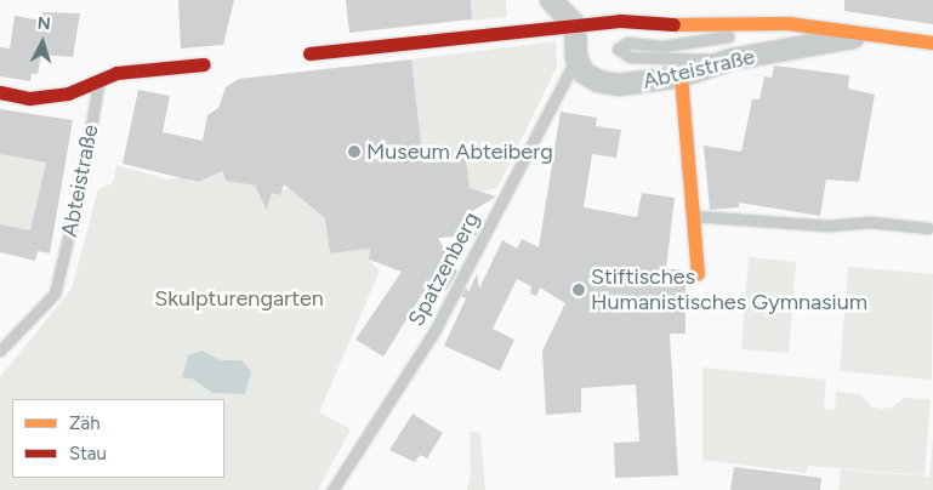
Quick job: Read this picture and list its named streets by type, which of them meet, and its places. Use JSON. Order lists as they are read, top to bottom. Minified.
{"streets":{"street":["Abteistraße"],"lane":["Spatzenberg"]},"crossings":[["Abteistraße","Spatzenberg"]],"parks":["Skulpturengarten"],"places":["Museum Abteiberg","Stiftisches Humanistisches Gymnasium"],"legend":["Zäh","Stau"],"north":"top"}
